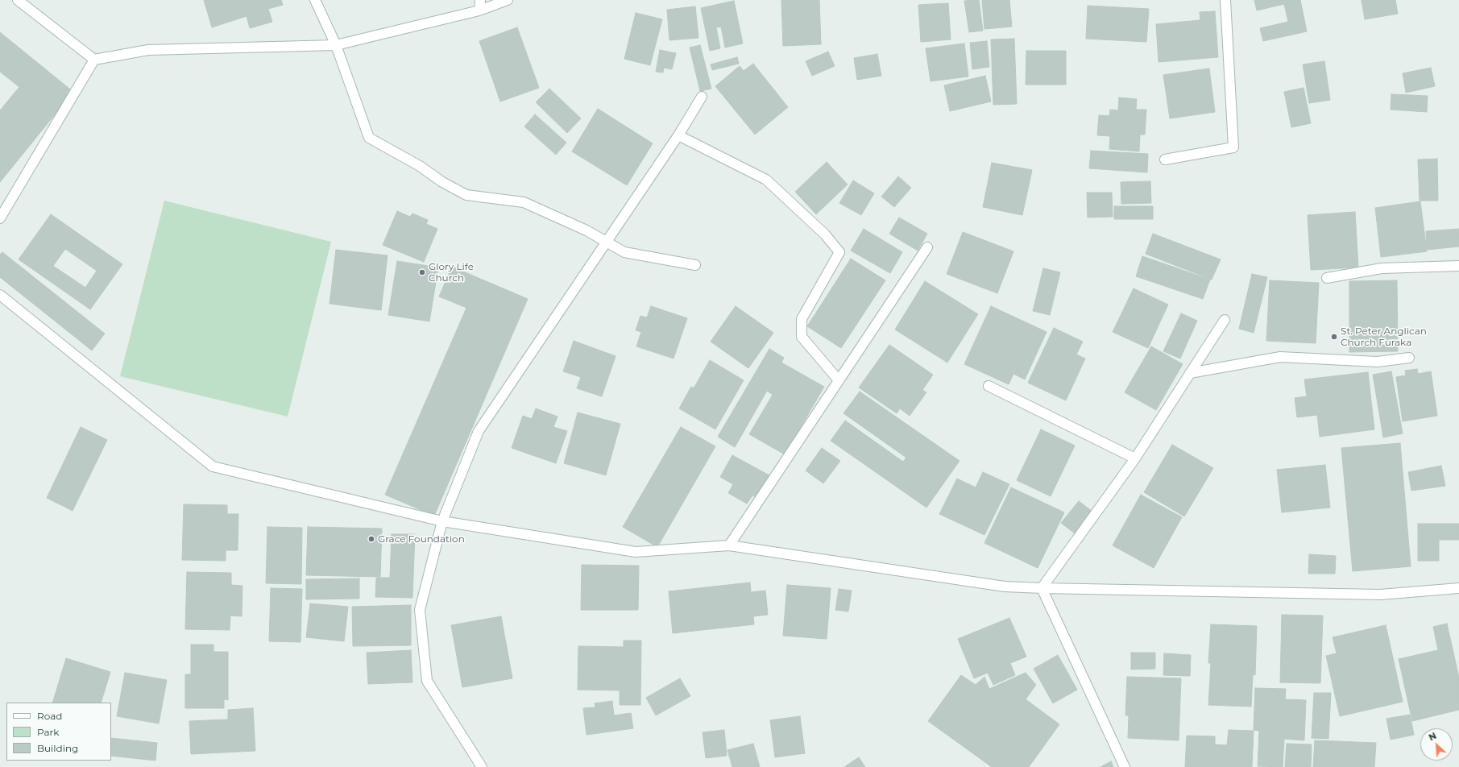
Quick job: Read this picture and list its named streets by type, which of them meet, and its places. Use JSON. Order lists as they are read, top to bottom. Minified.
{"places":["Glory Life Church","St. Peter Anglican Church Furaka","Grace Foundation"],"legend":["Road","Park","Building"],"north":"top left"}
